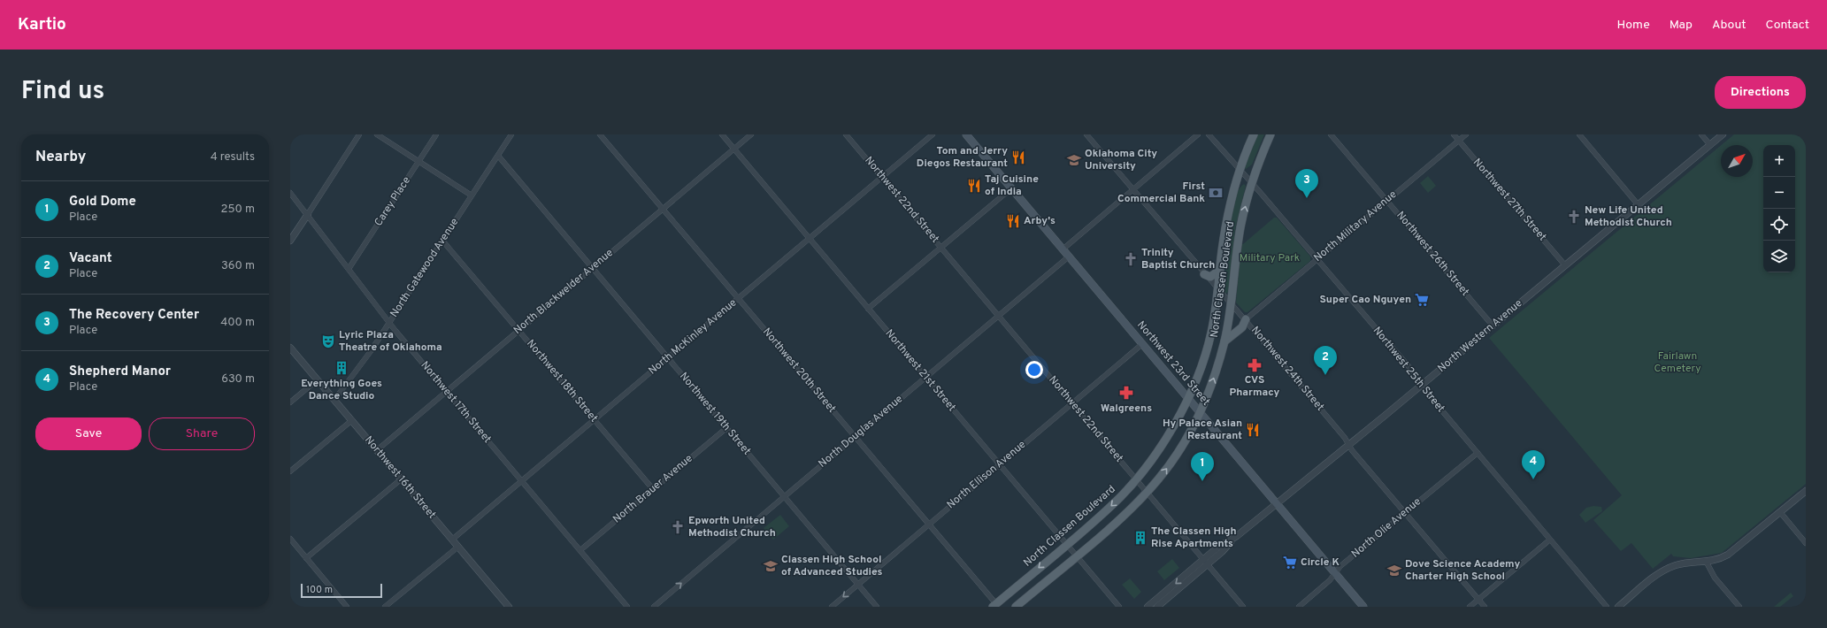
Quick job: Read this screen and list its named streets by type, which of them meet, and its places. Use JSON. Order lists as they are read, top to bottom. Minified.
{"streets":{"main road":["North Classen Boulevard","Northwest 23rd Street"],"street":["Northwest 22nd Street","Northwest 27th Street","Carey Place","North Military Avenue","Northwest 26th Street","North Gatewood Avenue","North Blackwelder Avenue","North Western Avenue","North McKinley Avenue","Northwest 24th Street","Northwest 25th Street","Northwest 20th Street","Northwest 21st Street","Northwest 18th Street","Northwest 17th Street","Northwest 19th Street","North Douglas Avenue","North Ellison Avenue","Northwest 16th Street","North Brauer Avenue","North Olie Avenue"]},"crossings":[["Northwest 22nd Street","North Classen Boulevard"],["Northwest 22nd Street","North Western Avenue"],["Northwest 22nd Street","North McKinley Avenue"],["Northwest 22nd Street","North Douglas Avenue"],["Northwest 22nd Street","North Ellison Avenue"],["Northwest 27th Street","North Military Avenue"],["Northwest 27th Street","North Western Avenue"],["Carey Place","Northwest 17th Street"],["North Military Avenue","Northwest 26th Street"],["North Military Avenue","Northwest 24th Street"],["North Military Avenue","Northwest 25th Street"],["Northwest 26th Street","North Western Avenue"],["North Gatewood Avenue","Northwest 18th Street"],["North Gatewood Avenue","Northwest 17th Street"],["North Gatewood Avenue","Northwest 19th Street"],["North Gatewood Avenue","Northwest 16th Street"],["North Classen Boulevard","Northwest 23rd Street"],["North Classen Boulevard","Northwest 24th Street"],["North Classen Boulevard","Northwest 25th Street"],["North Classen Boulevard","Northwest 20th Street"],["North Classen Boulevard","Northwest 21st Street"],["North Blackwelder Avenue","Northwest 20th Street"],["North Blackwelder Avenue","Northwest 21st Street"],["North Blackwelder Avenue","Northwest 18th Street"],["North Blackwelder Avenue","Northwest 17th Street"],["North Blackwelder Avenue","Northwest 19th Street"],["North Blackwelder Avenue","Northwest 16th Street"],["North Western Avenue","Northwest 23rd Street"],["North Western Avenue","Northwest 24th Street"],["North Western Avenue","Northwest 25th Street"],["North McKinley Avenue","Northwest 20th Street"],["North McKinley Avenue","Northwest 21st Street"],["North McKinley Avenue","Northwest 18th Street"],["North McKinley Avenue","Northwest 17th Street"],["North McKinley Avenue","Northwest 19th Street"],["North McKinley Avenue","Northwest 16th Street"],["Northwest 23rd Street","North Douglas Avenue"],["Northwest 23rd Street","North Ellison Avenue"],["Northwest 23rd Street","North Olie Avenue"],["Northwest 24th Street","North Olie Avenue"],["Northwest 25th Street","North Olie Avenue"],["Northwest 20th Street","North Douglas Avenue"],["Northwest 20th Street","North Ellison Avenue"],["Northwest 21st Street","North Douglas Avenue"],["Northwest 21st Street","North Ellison Avenue"],["Northwest 18th Street","North Brauer Avenue"],["Northwest 17th Street","North Brauer Avenue"],["Northwest 19th Street","North Douglas Avenue"],["Northwest 19th Street","North Ellison Avenue"],["Northwest 19th Street","North Brauer Avenue"]],"parks":["Military Park","Fairlawn Cemetery"],"places":{"restaurant":["Tom and Jerry Diegos Restaurant","Taj Cuisine of India","Arby's","Hy Palace Asian Restaurant"],"school or university":["Oklahoma City University","Classen High School of Advanced Studies","Dove Science Academy Charter High School"],"bank":["First Commercial Bank"],"church":["New Life United Methodist Church","Trinity Baptist Church","Epworth United Methodist Church"],"supermarket":["Super Cao Nguyen","Circle K"],"theatre":["Lyric Plaza Theatre of Oklahoma"],"pharmacy":["CVS Pharmacy","Walgreens"],"building":["Everything Goes Dance Studio","The Classen High Rise Apartments"]},"scale_bar":"100 m","north":"top right","page":{"header":"Kartio","nav":["Home","Map","About","Contact"],"title":"Find us","buttons":["Directions",["Save","Share"]],"heading":["Nearby","4 results"],"map_buttons":["+","−"],"pins":["3","2","4","1"],"list":[{"mark":"1","name":"Gold Dome","note":"Place","value":"250 m"},{"mark":"2","name":"Vacant","note":"Place","value":"360 m"},{"mark":"3","name":"The Recovery Center","note":"Place","value":"400 m"},{"mark":"4","name":"Shepherd Manor","note":"Place","value":"630 m"}],"scale":"100 m"}}
